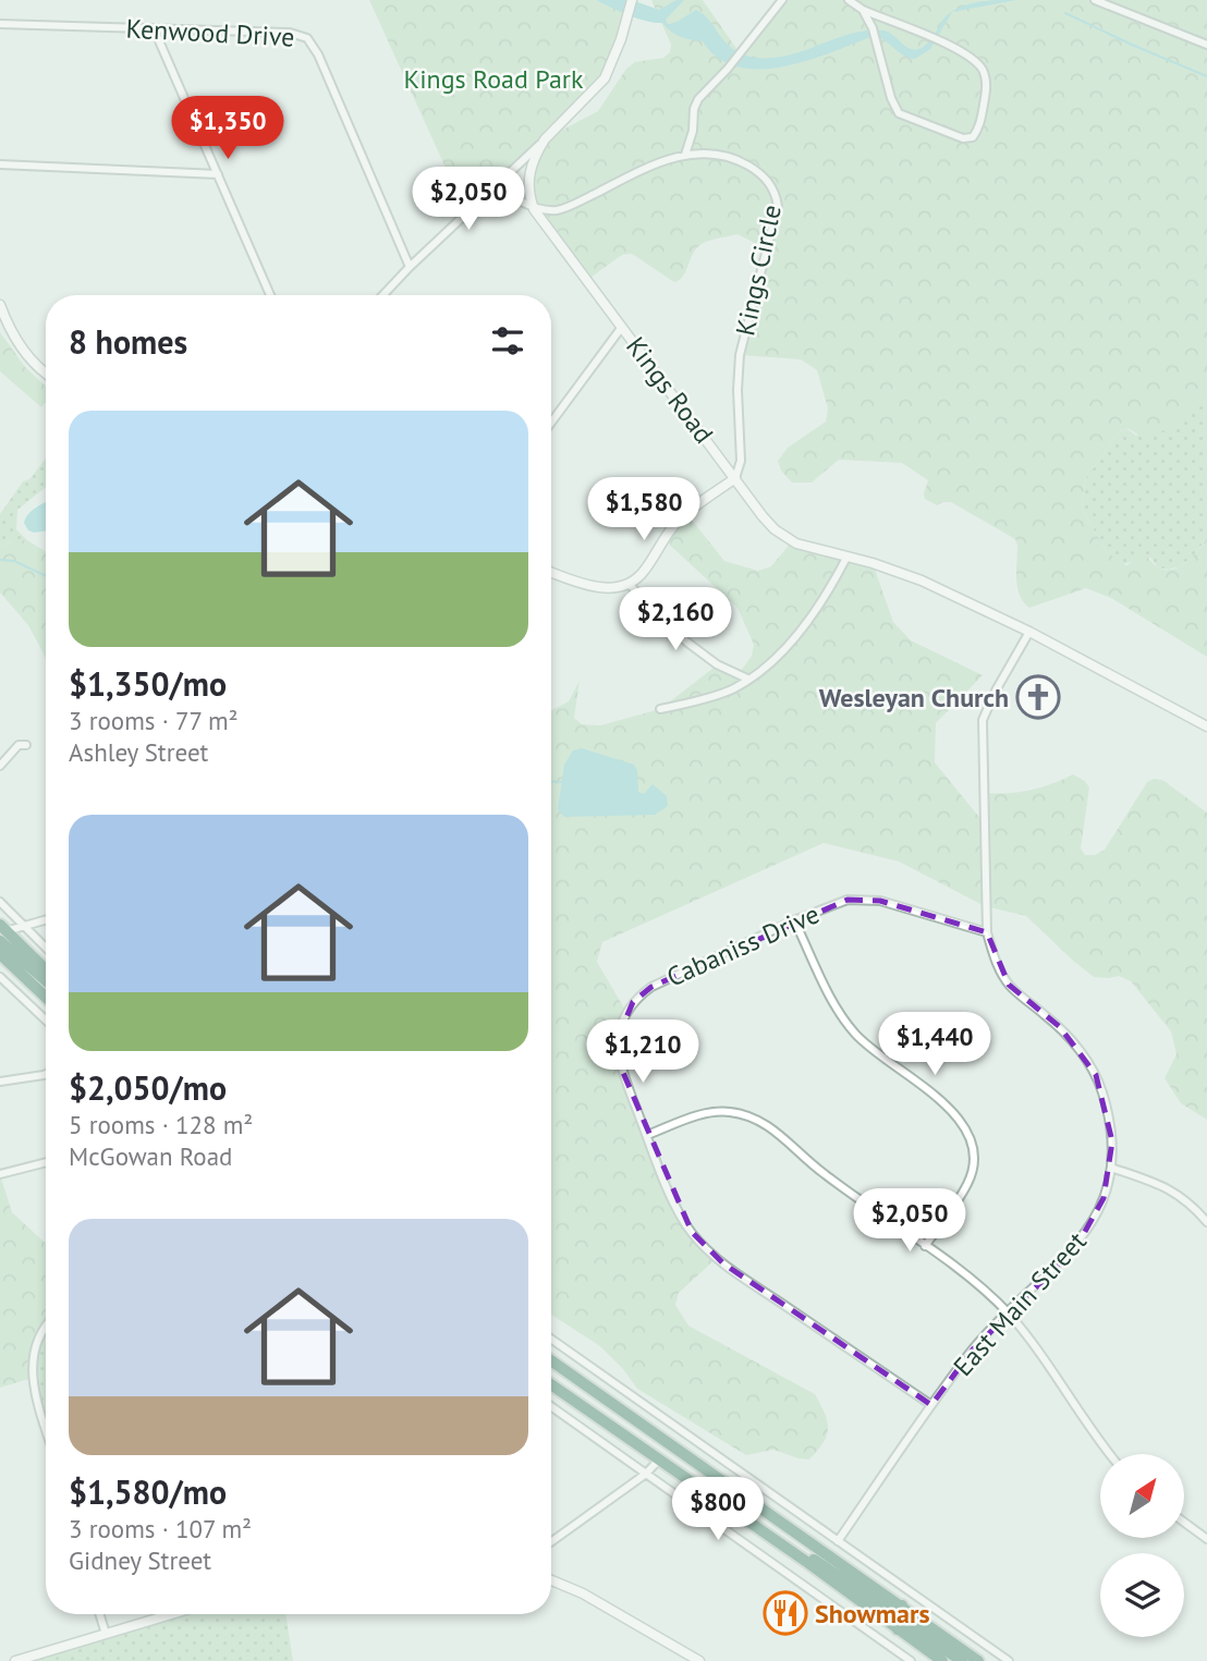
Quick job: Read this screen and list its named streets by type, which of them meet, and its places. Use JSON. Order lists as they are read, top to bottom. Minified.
{"streets":{"street":["Kenwood Drive","Kings Circle","Kings Road","Cabaniss Drive","East Main Street"]},"crossings":[["Kings Circle","Kings Road"],["Kings Road","East Main Street"],["Cabaniss Drive","East Main Street"]],"parks":["Kings Road Park"],"places":{"church":["Wesleyan Church"],"restaurant":["Showmars"]},"north":"top right","page":{"price":["$1,350","$2,050","$1,580","$2,160","$1,440","$1,210","$2,050","$800"],"heading":"8 homes","list":[{"name":"$1,350/mo","note":"3 rooms · 77 m² · Ashley Street"},{"name":"$2,050/mo","note":"5 rooms · 128 m² · McGowan Road"},{"name":"$1,580/mo","note":"3 rooms · 107 m² · Gidney Street"}]}}
